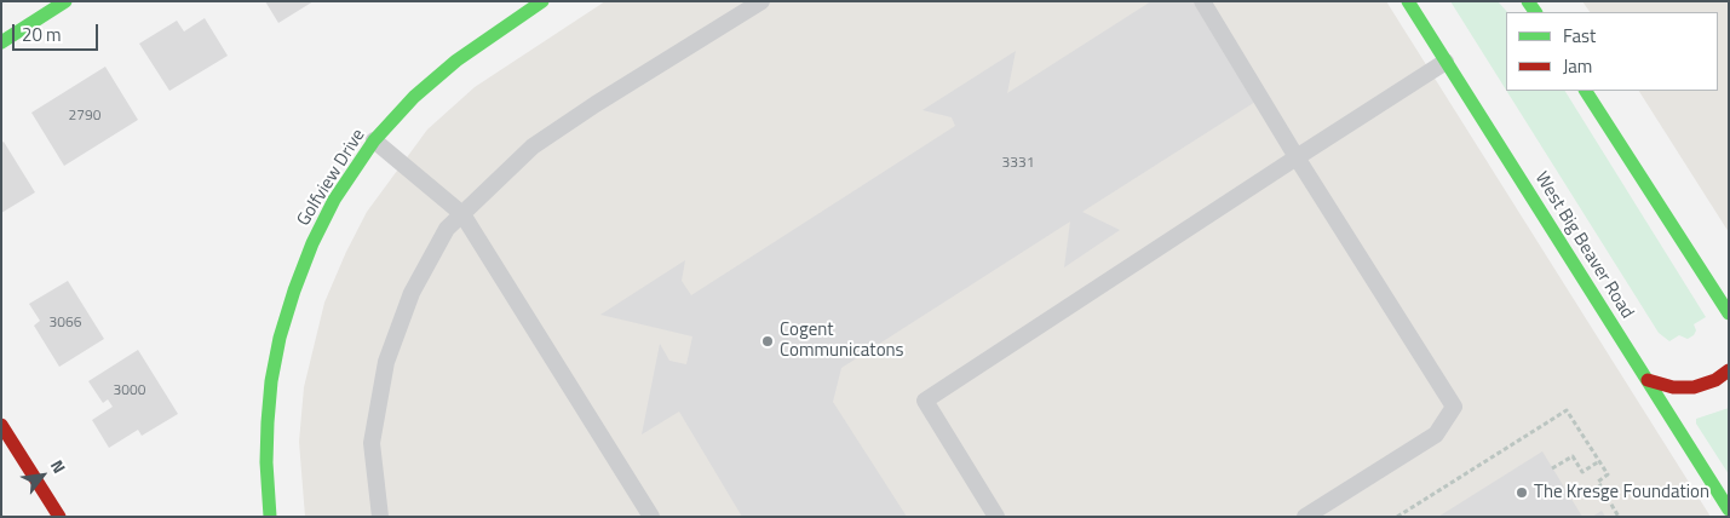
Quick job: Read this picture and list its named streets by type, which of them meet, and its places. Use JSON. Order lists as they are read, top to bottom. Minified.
{"streets":{"main road":["Golfview Drive","West Big Beaver Road"]},"places":["Cogent Communicatons","The Kresge Foundation"],"house_numbers":["2790","3331","3066","3000"],"legend":["Fast","Jam"],"scale_bar":"20 m","north":"top right"}
